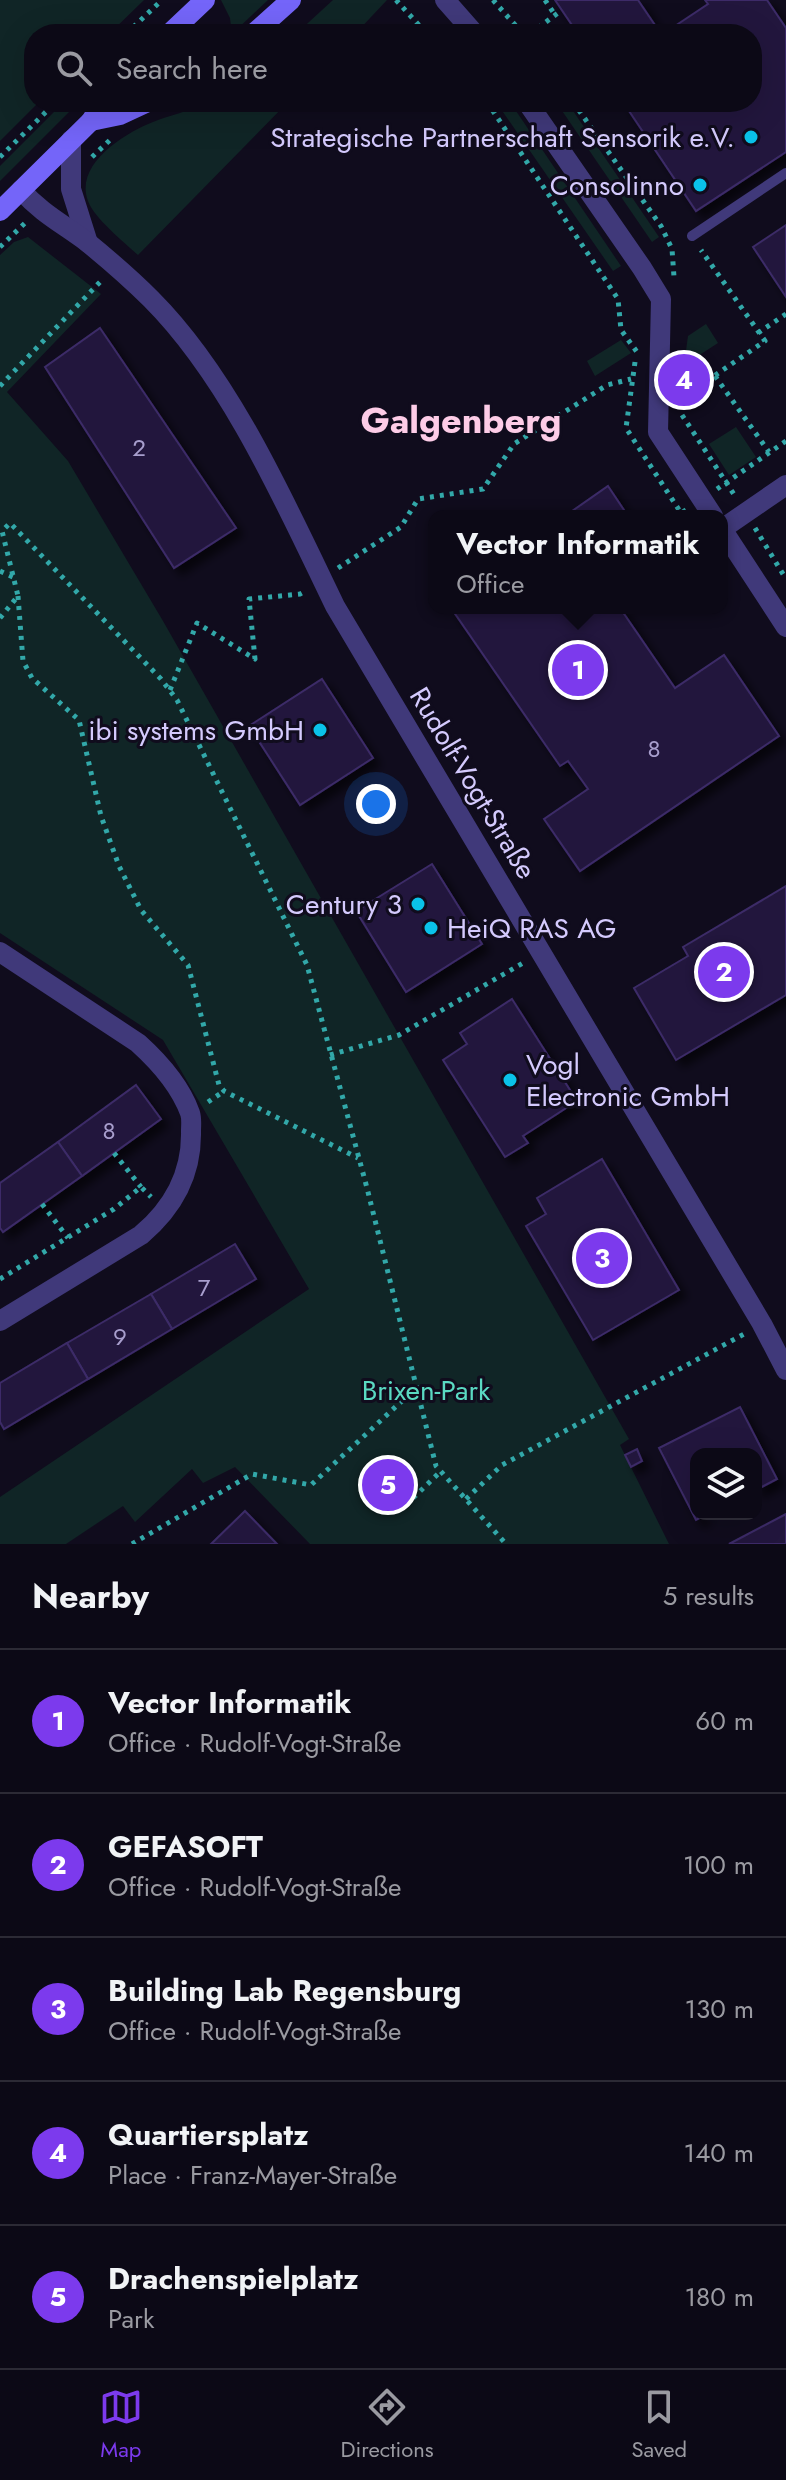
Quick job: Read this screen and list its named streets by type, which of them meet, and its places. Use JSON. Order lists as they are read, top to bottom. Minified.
{"streets":{"street":["Rudolf-Vogt-Straße"]},"districts":["Galgenberg"],"parks":["Brixen-Park"],"places":["Strategische Partnerschaft Sensorik e.V.","Consolinno","ibi systems GmbH","Century 3","HeiQ RAS AG","Vogl Electronic GmbH"],"house_numbers":["2","8","8","7","9"],"page":{"search":"Search here","pins":["4","1","2","3","5"],"popup":["Vector Informatik","Office"],"heading":["Nearby","5 results"],"list":[{"mark":"1","name":"Vector Informatik","note":"Office · Rudolf-Vogt-Straße","value":"60 m"},{"mark":"2","name":"GEFASOFT","note":"Office · Rudolf-Vogt-Straße","value":"100 m"},{"mark":"3","name":"Building Lab Regensburg","note":"Office · Rudolf-Vogt-Straße","value":"130 m"},{"mark":"4","name":"Quartiersplatz","note":"Place · Franz-Mayer-Straße","value":"140 m"},{"mark":"5","name":"Drachenspielplatz","note":"Park","value":"180 m"}],"nav":["Map","Directions","Saved"]}}
